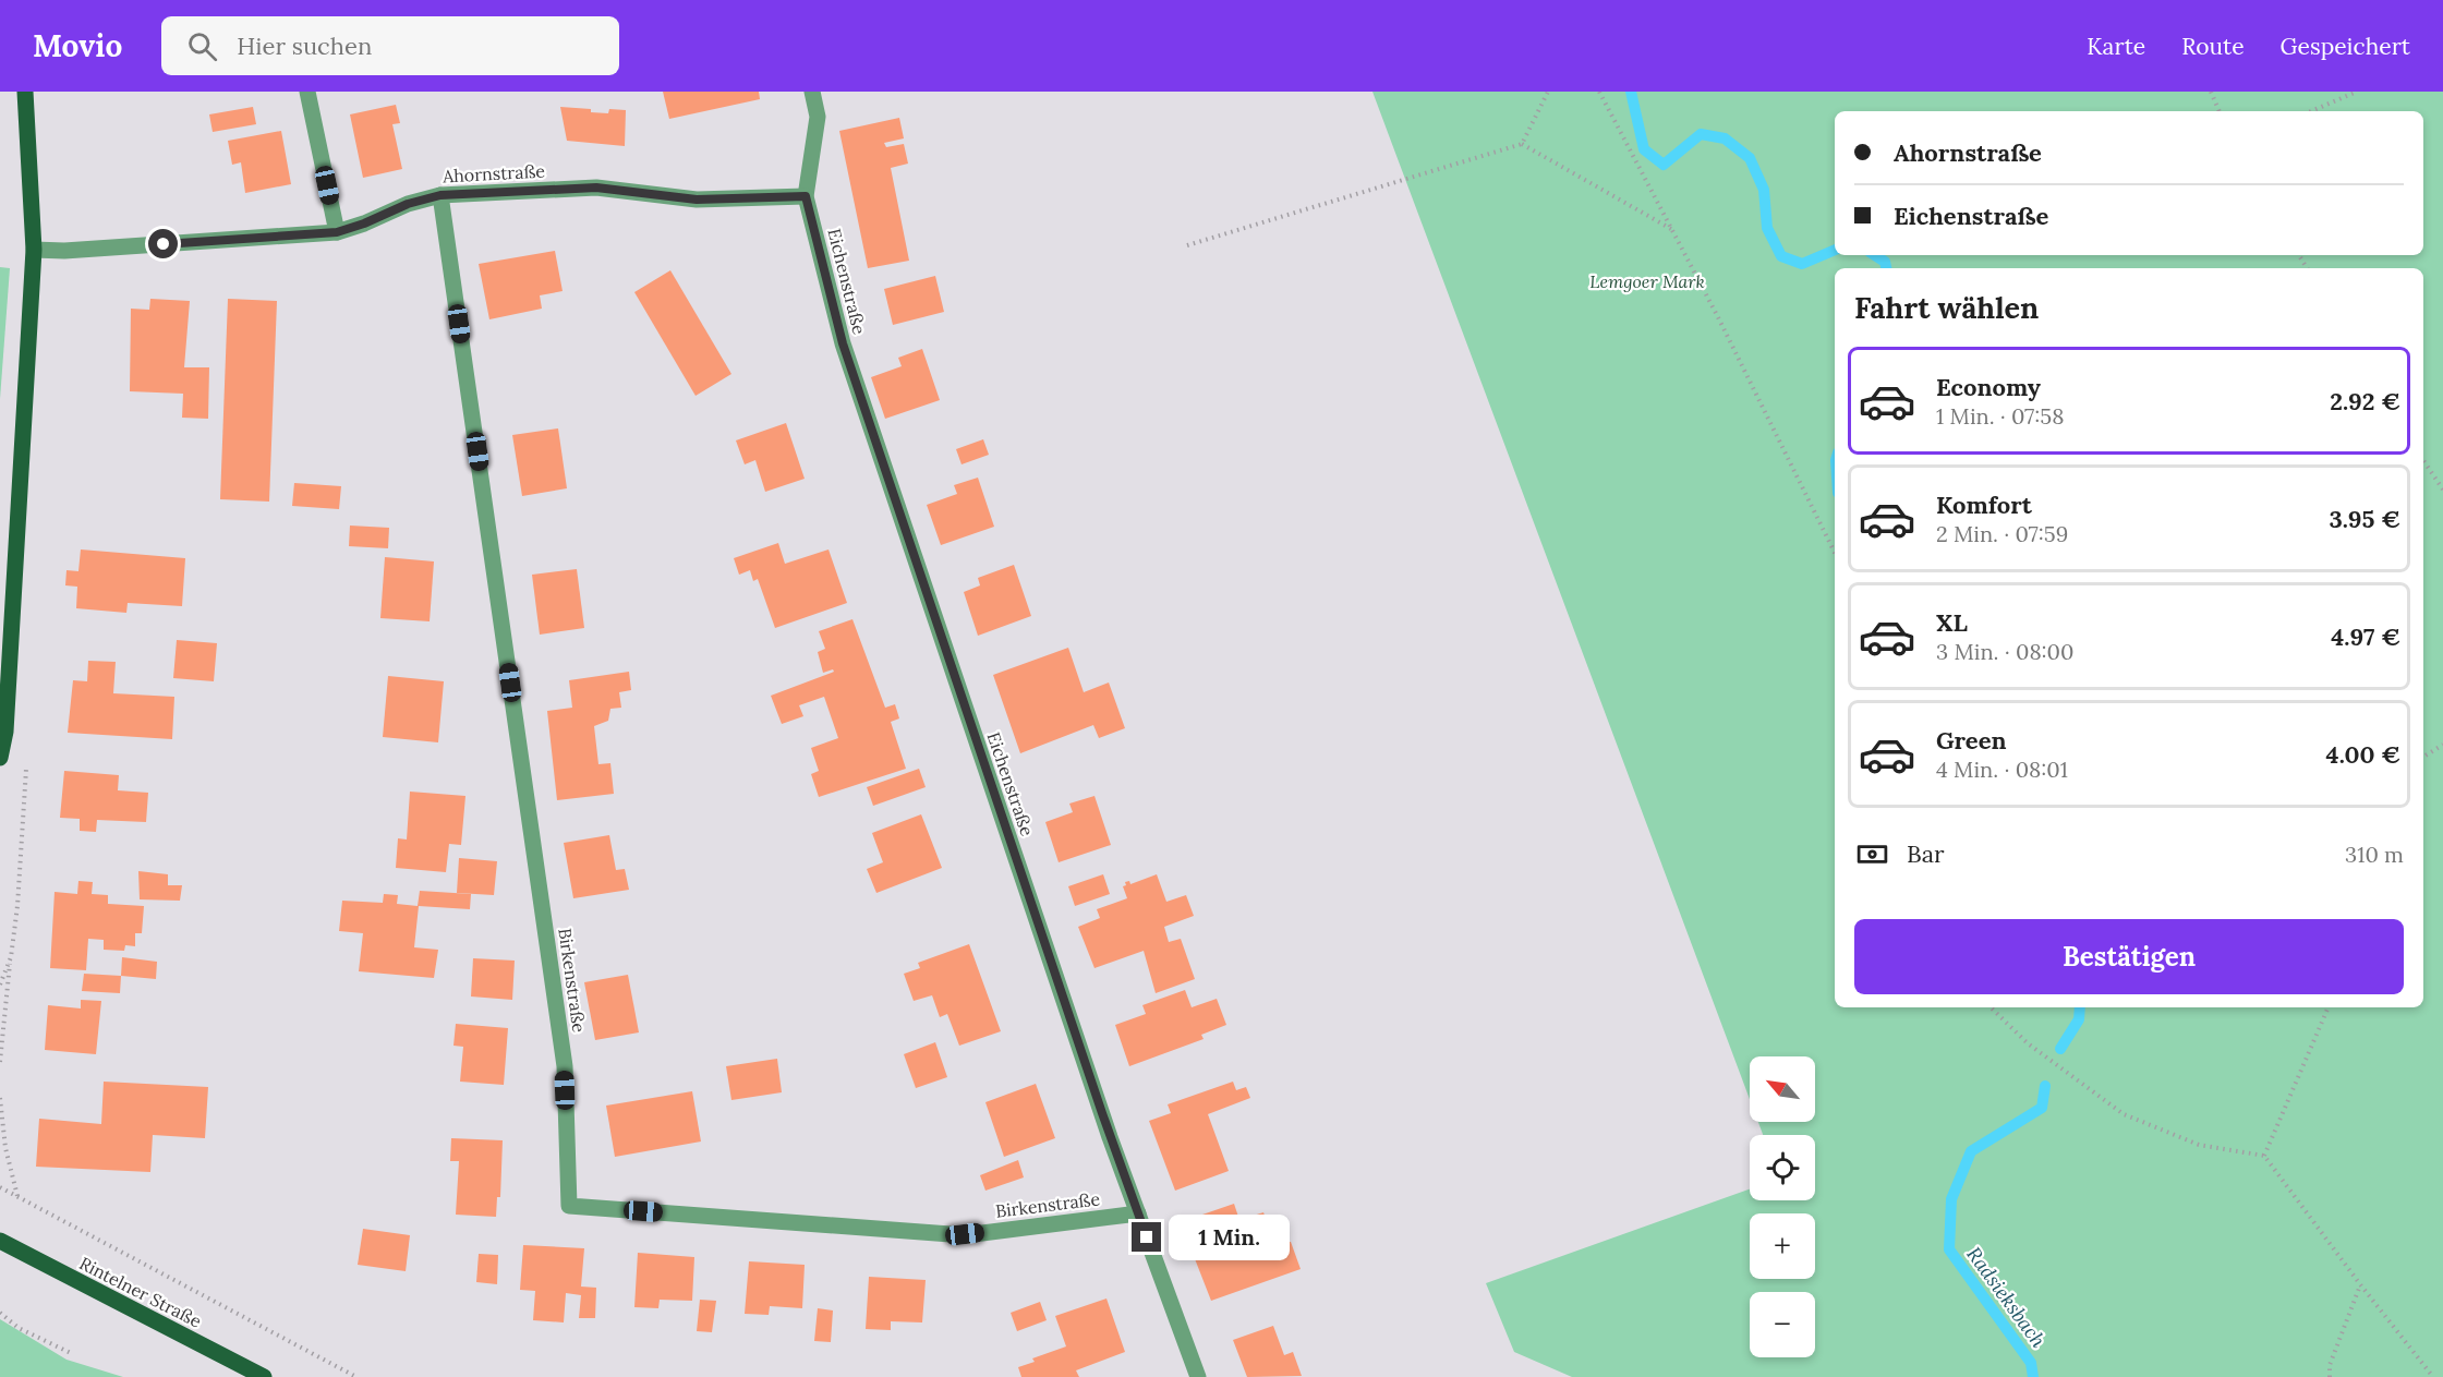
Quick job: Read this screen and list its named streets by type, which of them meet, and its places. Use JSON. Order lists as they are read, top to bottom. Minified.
{"streets":{"main road":["Rintelner Straße"],"street":["Ahornstraße","Eichenstraße","Birkenstraße"]},"crossings":[["Ahornstraße","Eichenstraße"],["Ahornstraße","Birkenstraße"],["Eichenstraße","Birkenstraße"]],"water":["Radsieksbach"],"parks":["Lemgoer Mark"],"north":"top left","page":{"header":"Movio","search":"Hier suchen","nav":["Karte","Route","Gespeichert"],"banner":["Ahornstraße","Eichenstraße"],"heading":"Fahrt wählen","list":[{"name":"Economy","note":"1 Min. · 07:58","value":"2.92 €"},{"name":"Komfort","note":"2 Min. · 07:59","value":"3.95 €"},{"name":"XL","note":"3 Min. · 08:00","value":"4.97 €"},{"name":"Green","note":"4 Min. · 08:01","value":"4.00 €"}],"pay":["Bar","310 m"],"buttons":"Bestätigen","map_buttons":["+","−"],"bubble":"1 Min."}}
